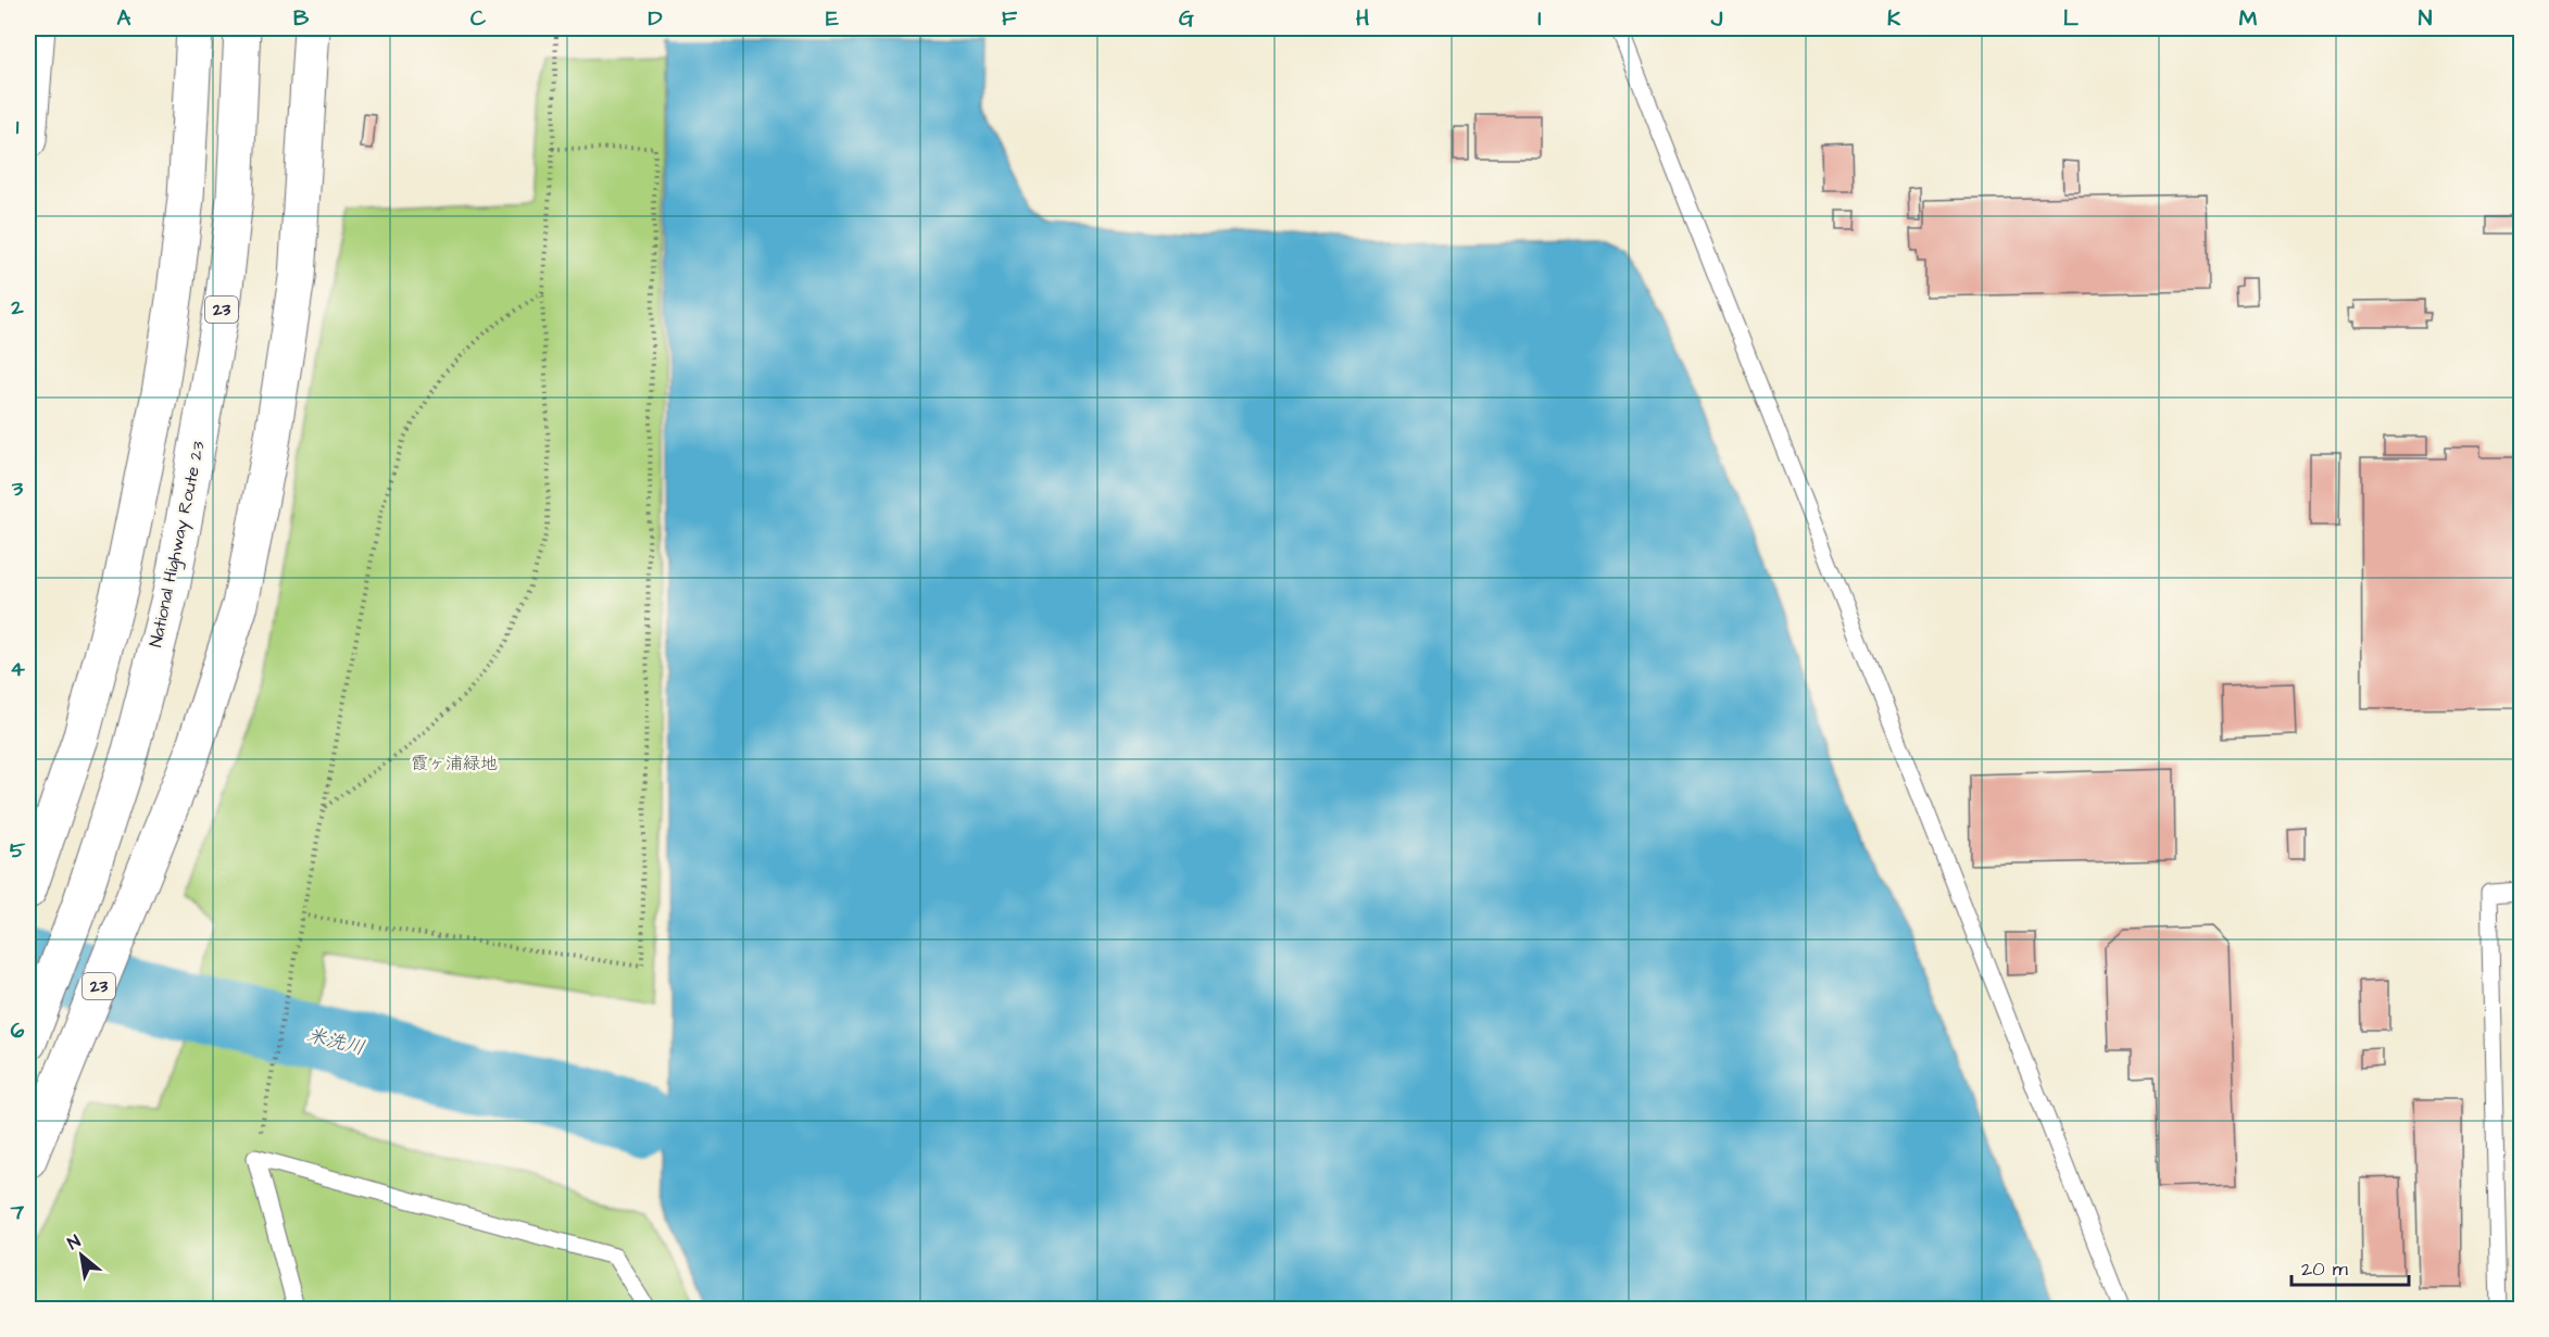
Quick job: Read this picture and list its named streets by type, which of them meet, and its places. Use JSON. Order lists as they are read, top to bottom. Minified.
{"streets":{"highway":["23","National Highway Route 23"]},"water":["米洗川"],"parks":["霞ヶ浦緑地"],"scale_bar":"20 m","north":"top left","grid":{"columns":["A","B","C","D","E","F","G","H","I","J","K","L","M","N"],"rows":["1","2","3","4","5","6","7"]}}
